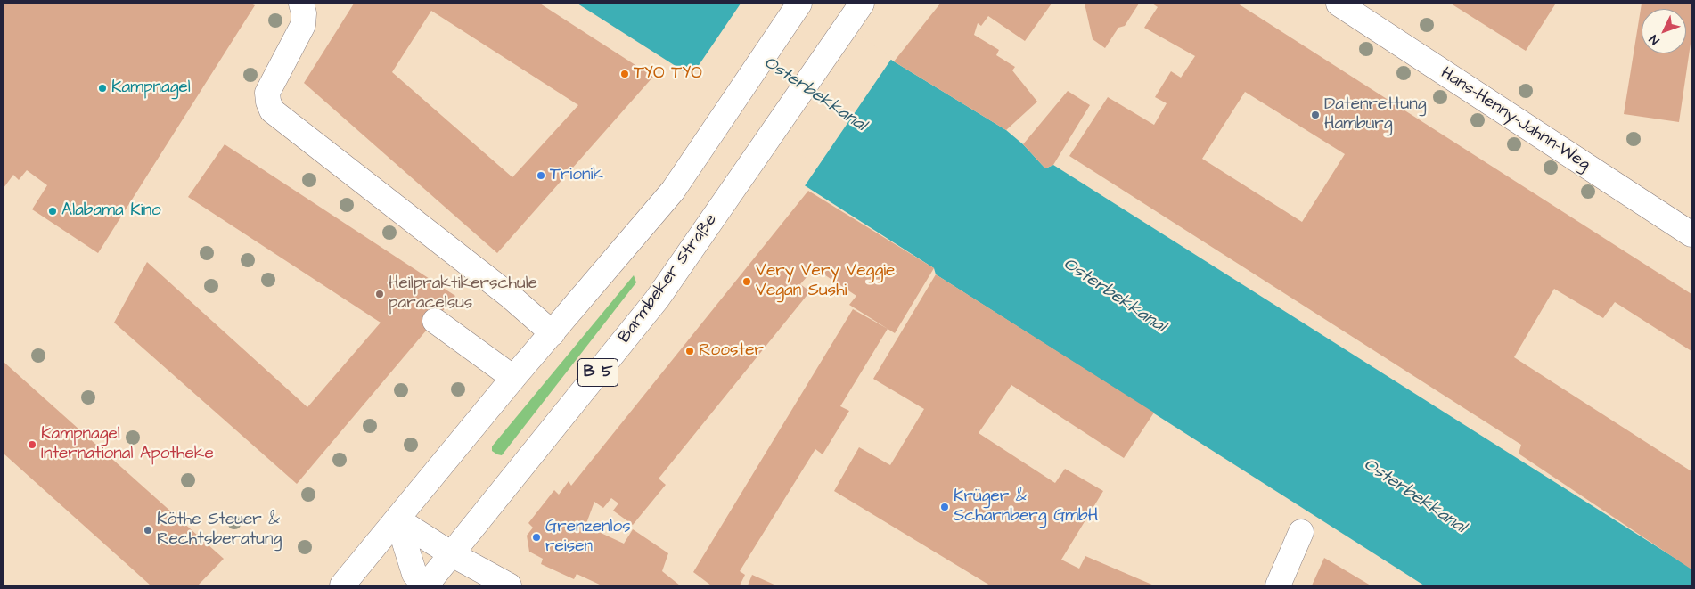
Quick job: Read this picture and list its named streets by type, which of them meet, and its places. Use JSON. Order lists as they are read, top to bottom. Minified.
{"streets":{"main road":["Hans-Henny-Jahnn-Weg","Barmbeker Straße","B 5"]},"water":["Osterbekkanal"],"places":["TYO TYO","Kampnagel","Datenrettung Hamburg","Trionik","Alabama Kino","Very Very Veggie Vegan Sushi","Heilpraktikerschule paracelsus","Rooster","Kampnagel International Apotheke","Krüger & Scharnberg GmbH","Köthe Steuer & Rechtsberatung","Grenzenlos reisen"],"north":"bottom left"}
